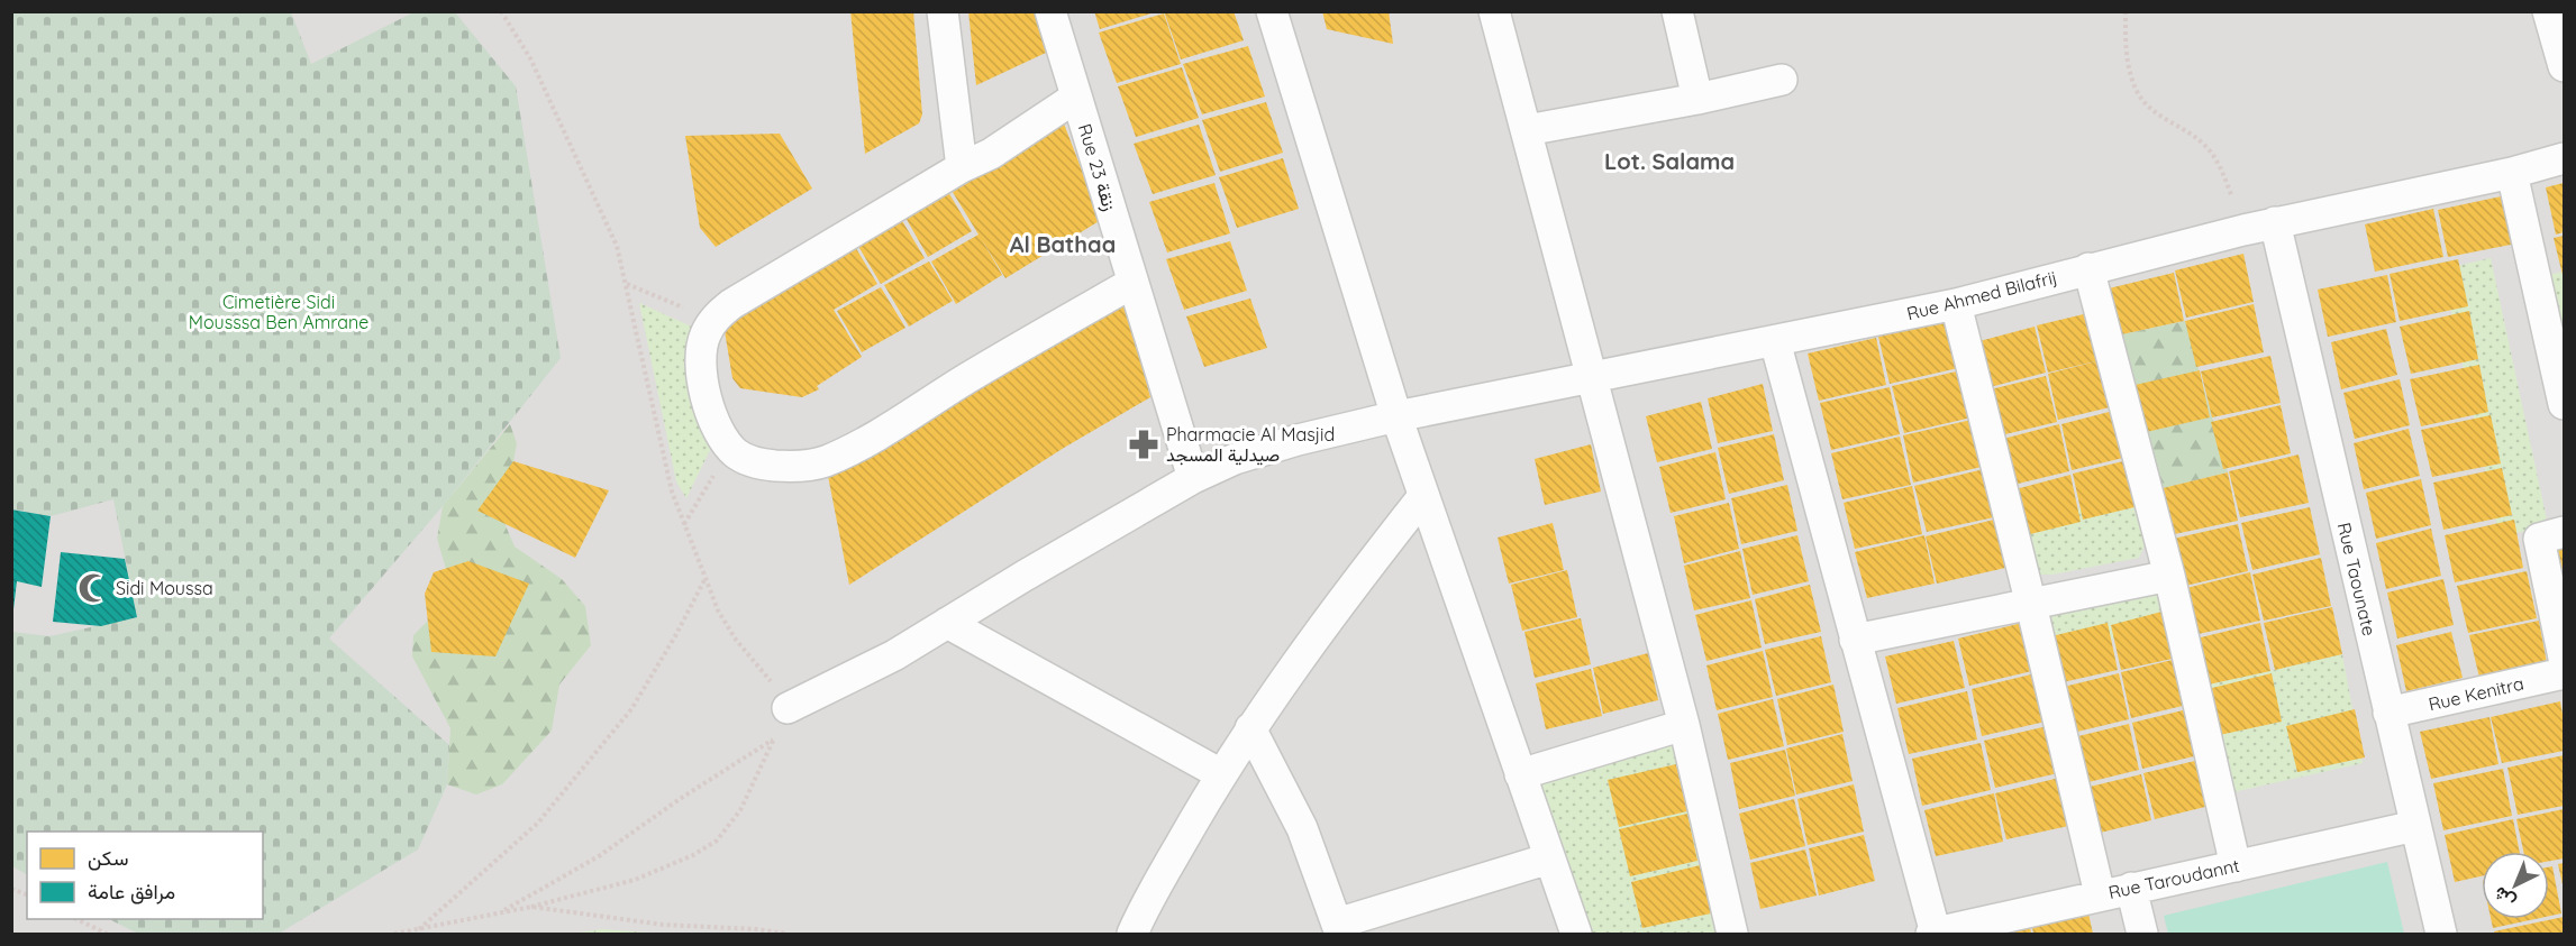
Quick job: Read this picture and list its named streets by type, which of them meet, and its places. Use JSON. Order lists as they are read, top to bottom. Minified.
{"streets":{"street":["Rue 23 زنقة","Rue Ahmed Bilafrij","Rue Taounate","Rue Kenitra","Rue Taroudannt"]},"crossings":[["Rue 23 زنقة","Rue Ahmed Bilafrij"],["Rue Ahmed Bilafrij","Rue Taounate"],["Rue Taounate","Rue Kenitra"],["Rue Taounate","Rue Taroudannt"]],"districts":["Lot. Salama","Al Bathaa"],"parks":["Cimetière Sidi Mousssa Ben Amrane"],"places":{"pharmacy":["Pharmacie Al Masjid صيدلية المسجد"],"mosque":["Sidi Moussa"]},"legend":["سكن","مرافق عامة"],"north":"bottom left"}
